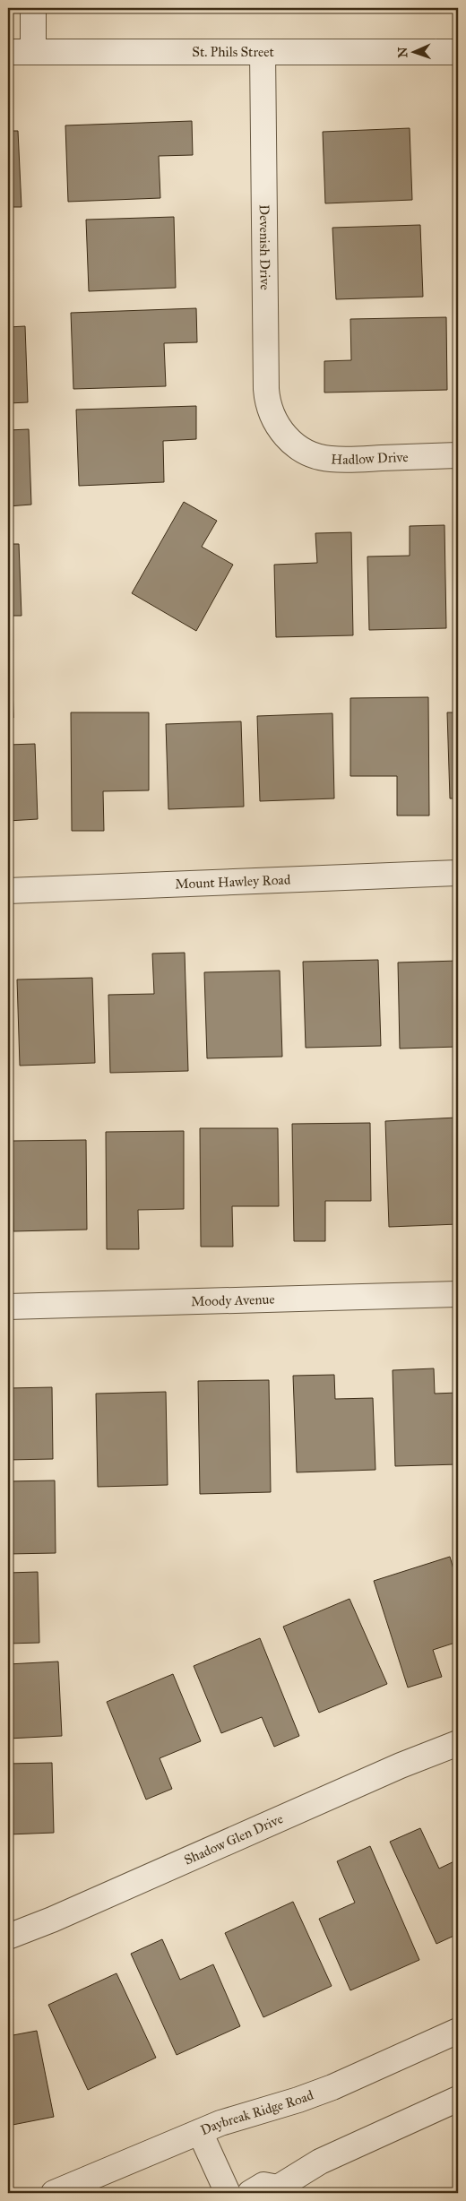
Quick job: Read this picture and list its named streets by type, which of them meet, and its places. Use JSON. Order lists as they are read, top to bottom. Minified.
{"streets":{"street":["St. Phils Street","Devenish Drive","Hadlow Drive","Mount Hawley Road","Moody Avenue","Shadow Glen Drive","Daybreak Ridge Road"]},"crossings":[["St. Phils Street","Devenish Drive"],["Devenish Drive","Hadlow Drive"]],"north":"left"}
